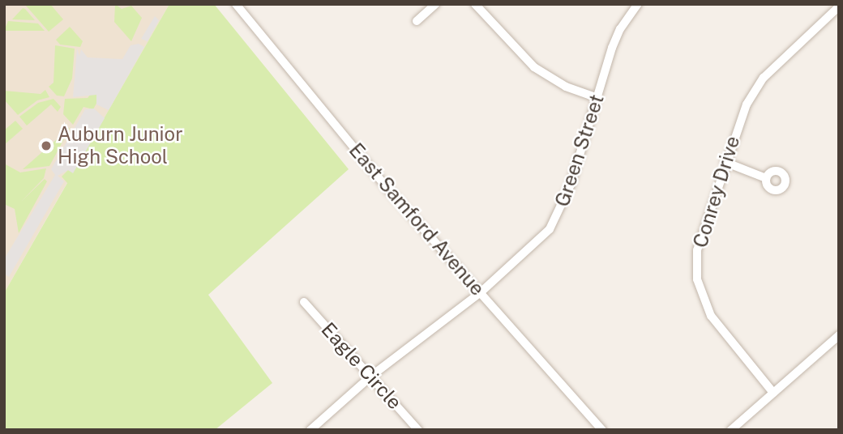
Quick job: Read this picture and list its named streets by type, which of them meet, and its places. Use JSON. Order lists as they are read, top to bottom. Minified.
{"streets":{"street":["Green Street","Conrey Drive","East Samford Avenue","Eagle Circle"]},"crossings":[["Green Street","East Samford Avenue"],["Green Street","Eagle Circle"]],"places":["Auburn Junior High School"]}
